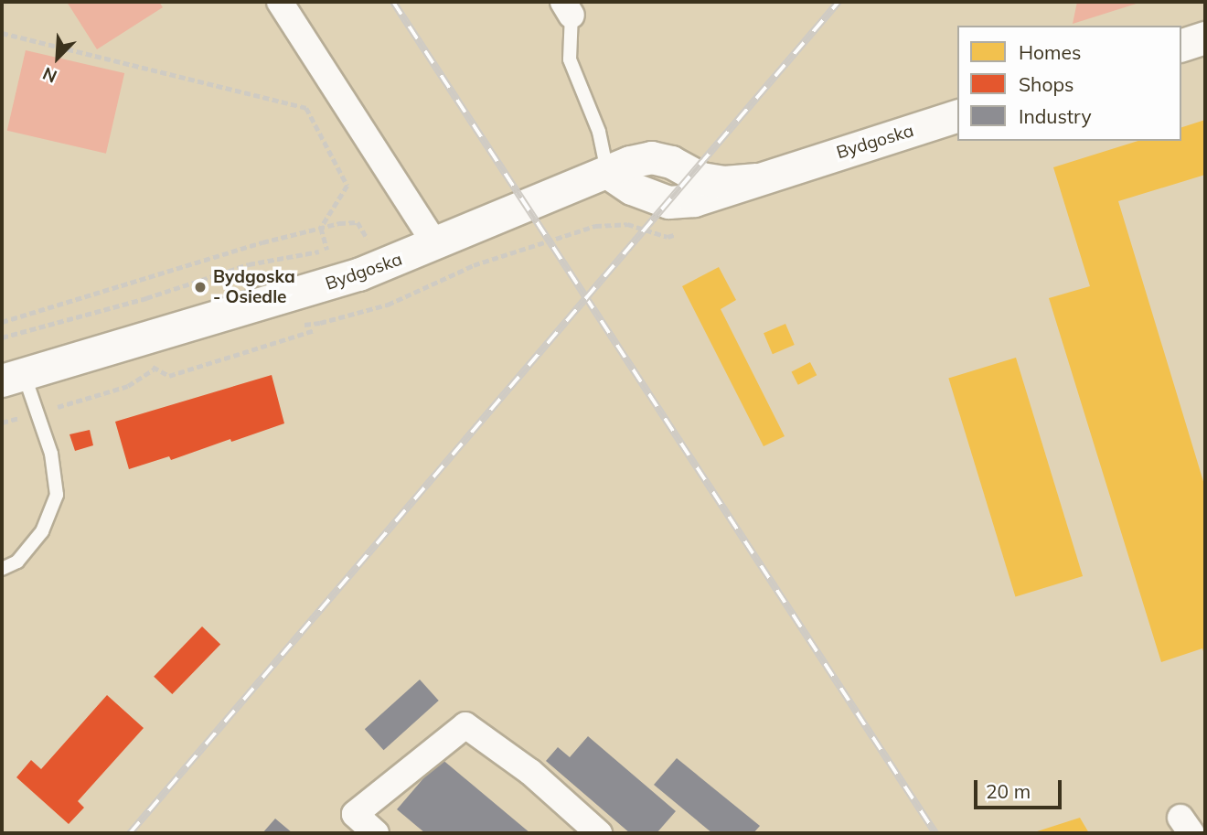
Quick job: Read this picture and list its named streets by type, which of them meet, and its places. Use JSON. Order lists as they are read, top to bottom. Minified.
{"streets":{"street":["Bydgoska"]},"places":["Bydgoska - Osiedle"],"legend":["Homes","Shops","Industry"],"scale_bar":"20 m","north":"bottom left"}
